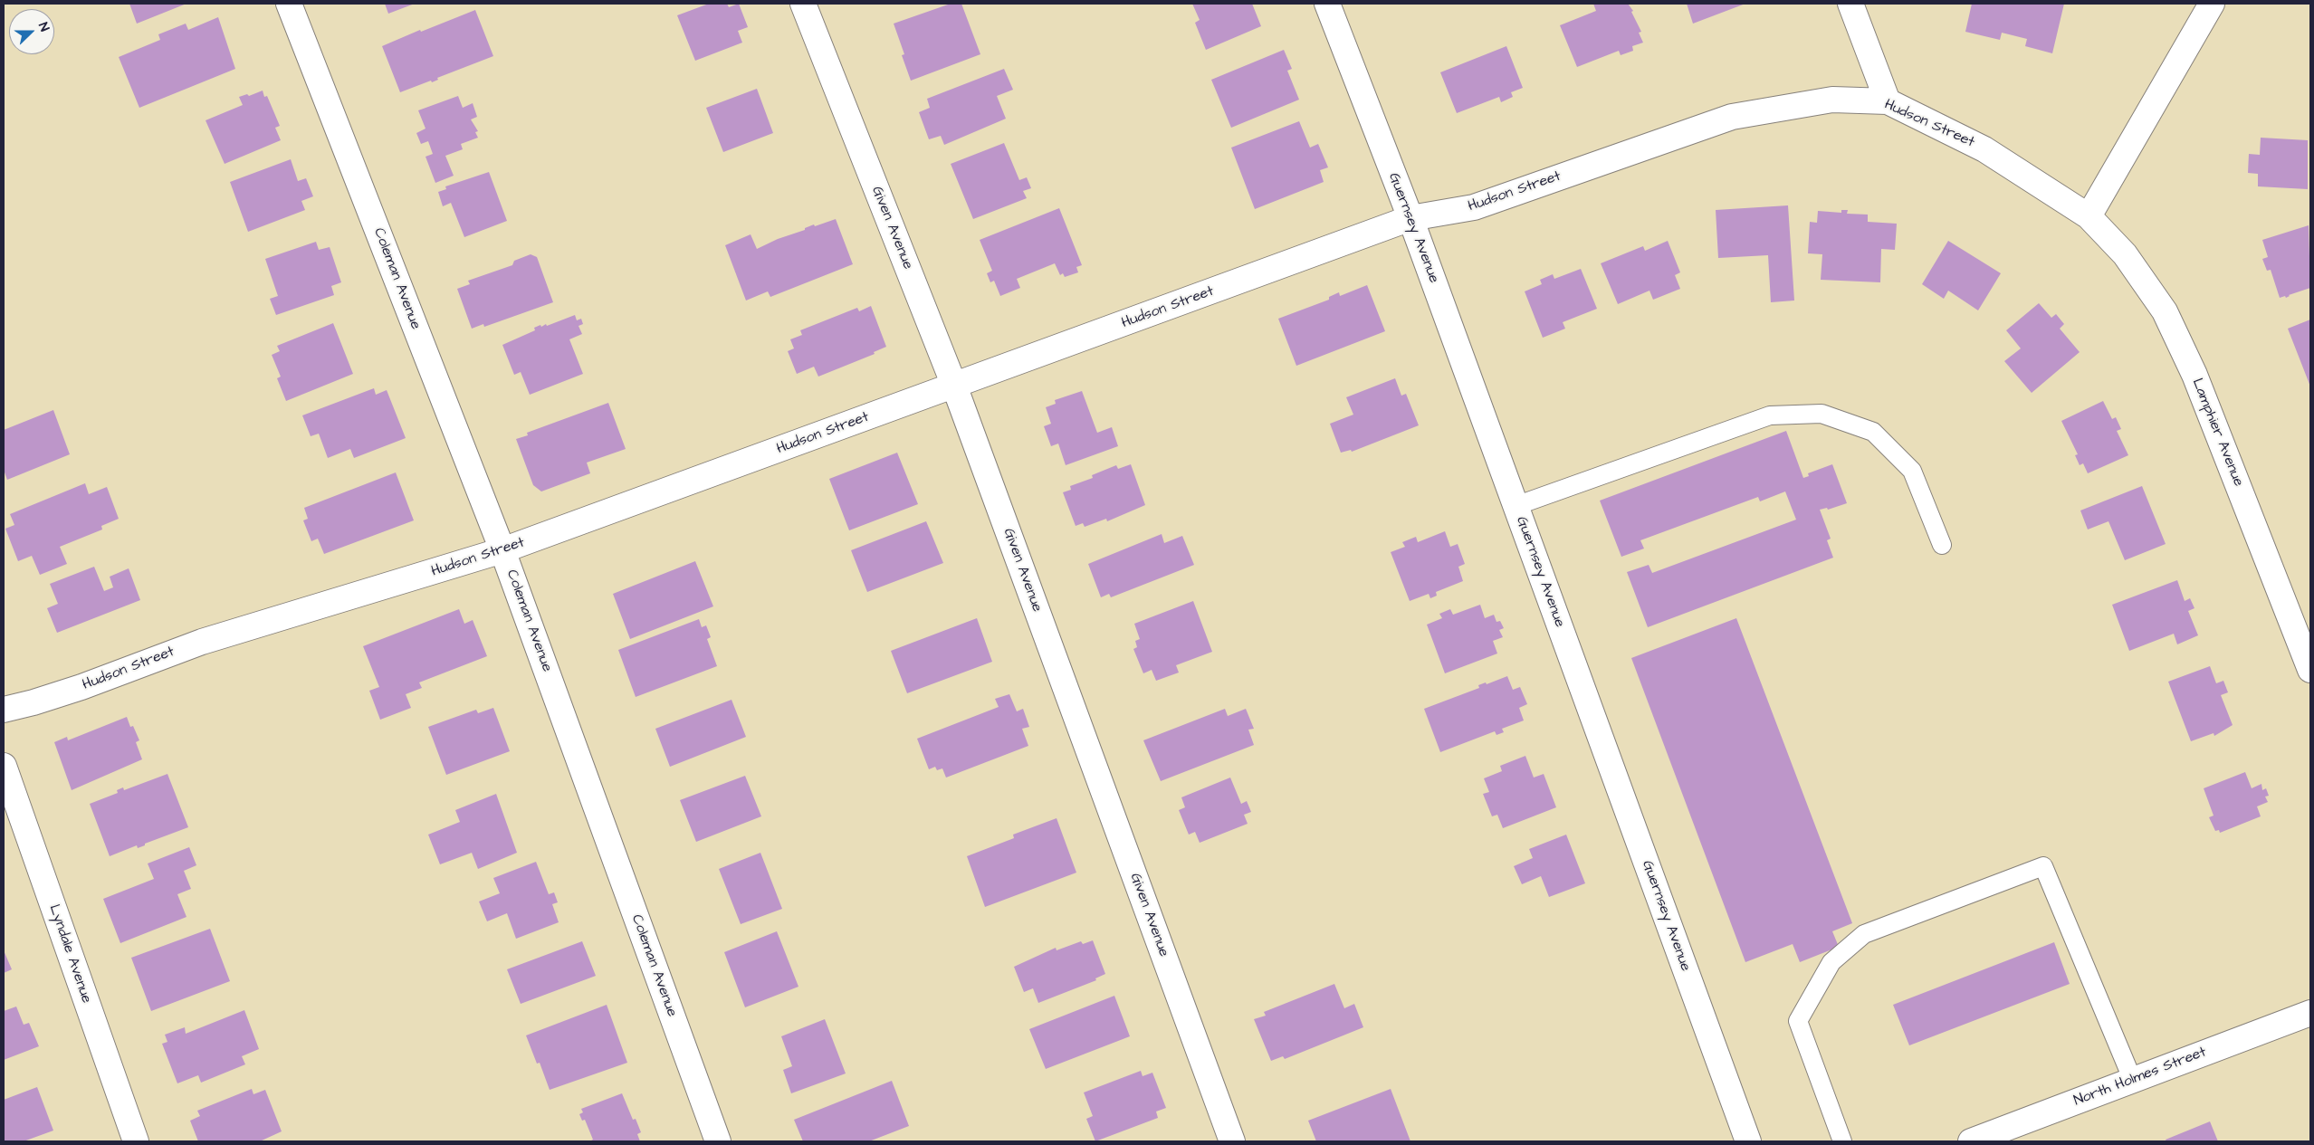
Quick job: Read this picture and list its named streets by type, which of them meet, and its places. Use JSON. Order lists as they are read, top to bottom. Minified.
{"streets":{"street":["Hudson Street","Given Avenue","Guernsey Avenue","Coleman Avenue","Lamphier Avenue","Lyndale Avenue","North Holmes Street"]},"crossings":[["Hudson Street","Given Avenue"],["Hudson Street","Guernsey Avenue"],["Hudson Street","Coleman Avenue"],["Hudson Street","Lamphier Avenue"]],"north":"right"}
